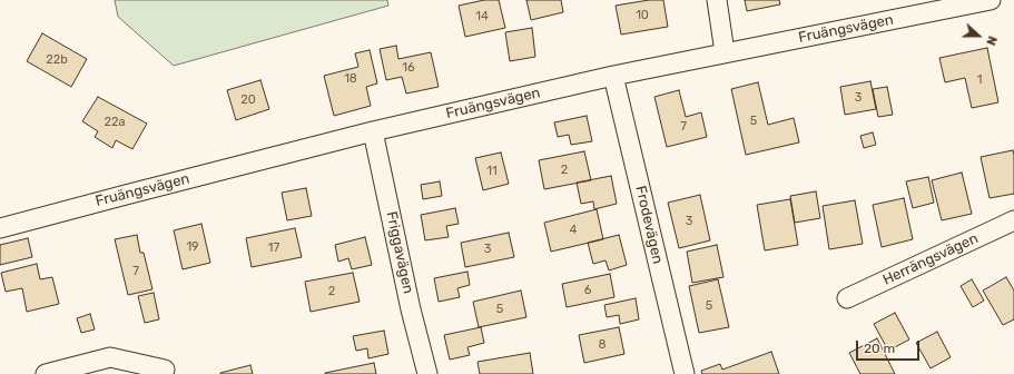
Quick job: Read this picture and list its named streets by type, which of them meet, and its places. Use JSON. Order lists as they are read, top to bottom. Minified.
{"streets":{"street":["Fruängsvägen","Frodevägen","Friggavägen","Herrängsvägen"]},"crossings":[["Fruängsvägen","Frodevägen"],["Fruängsvägen","Friggavägen"]],"house_numbers":["10","14","22b","16","18","1","3","20","5","22a","7","2","11","3","4","19","17","3","7","6","2","5","5","8"],"scale_bar":"20 m","north":"right"}
